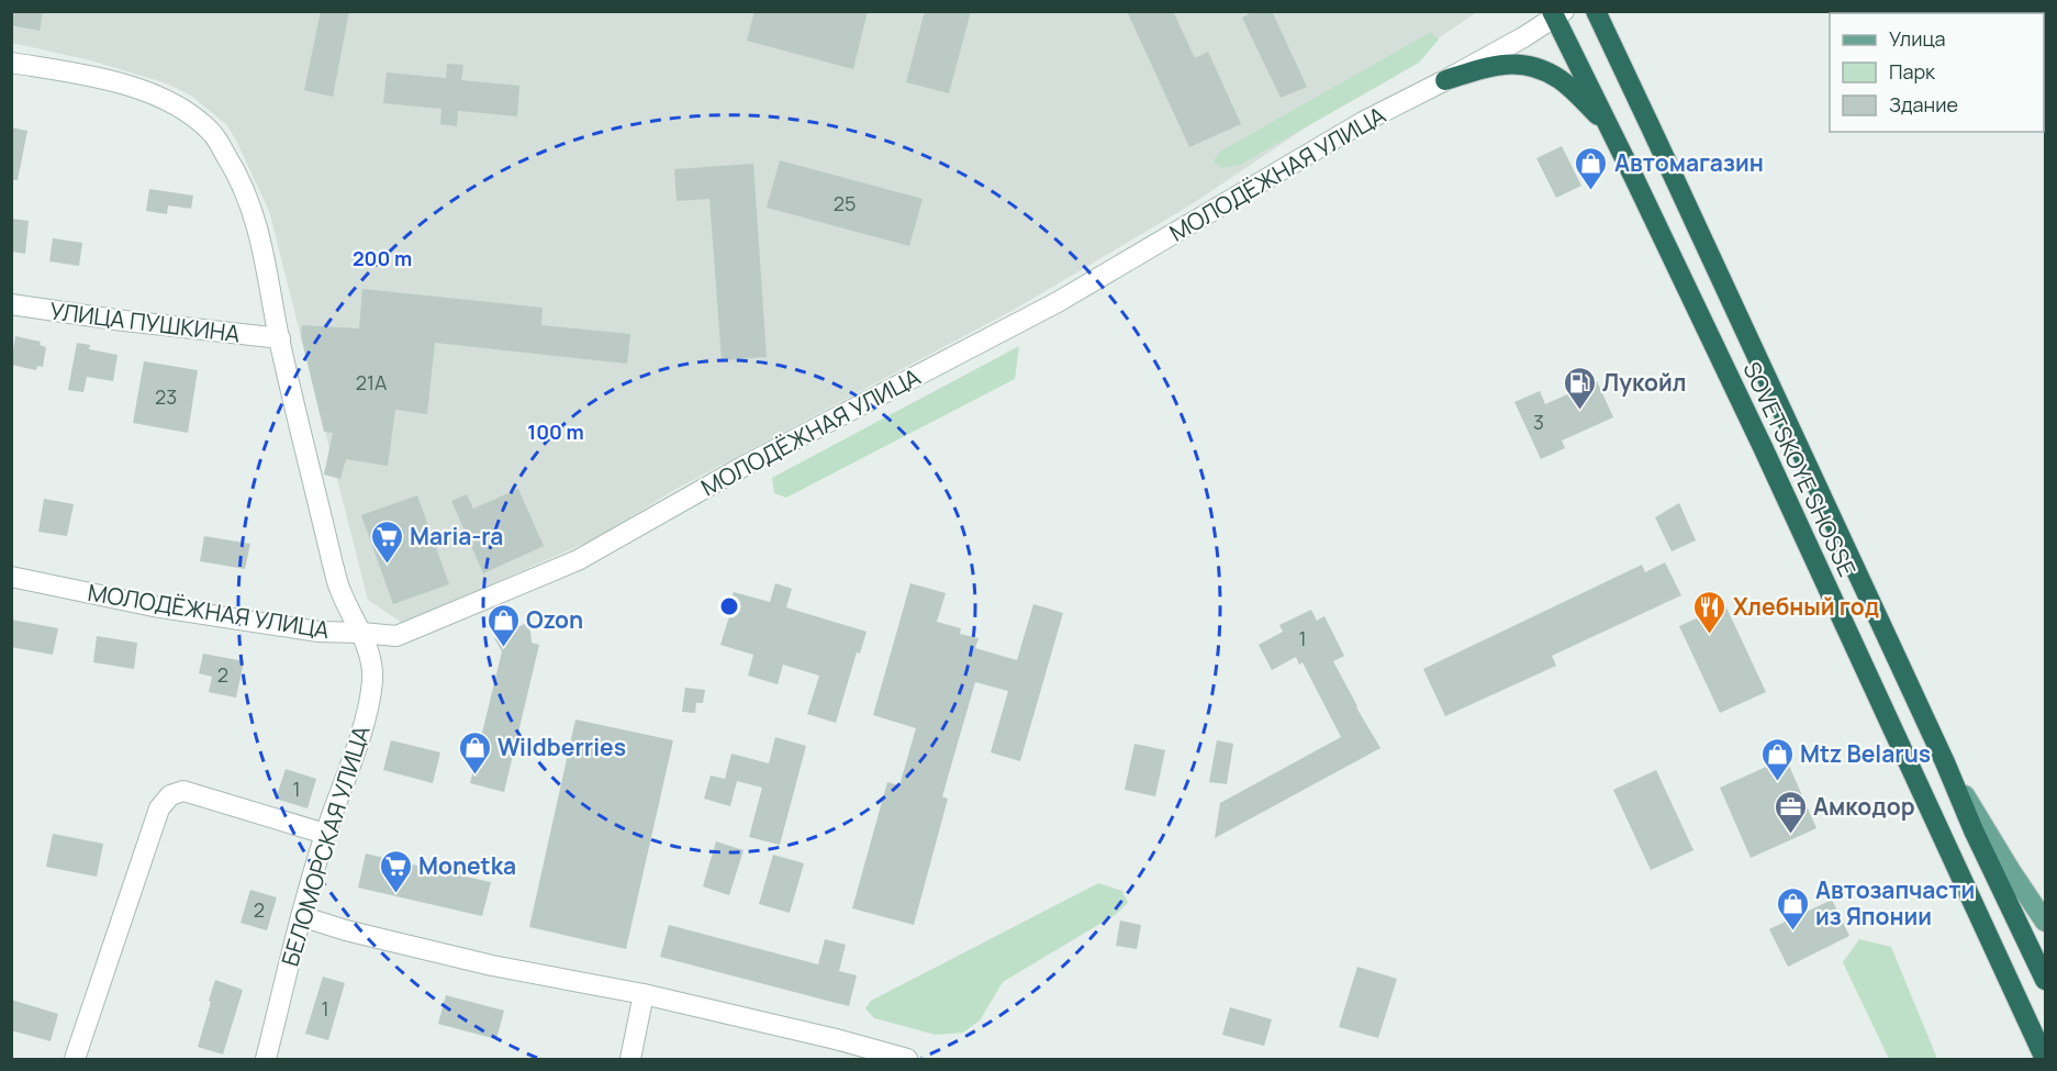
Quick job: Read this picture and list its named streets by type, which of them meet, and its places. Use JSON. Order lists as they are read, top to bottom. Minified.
{"streets":{"highway":["SOVETSKOYE SHOSSE"],"street":["МОЛОДЁЖНАЯ УЛИЦА","УЛИЦА ПУШКИНА","БЕЛОМОРСКАЯ УЛИЦА"]},"crossings":[["МОЛОДЁЖНАЯ УЛИЦА","SOVETSKOYE SHOSSE"],["МОЛОДЁЖНАЯ УЛИЦА","БЕЛОМОРСКАЯ УЛИЦА"],["УЛИЦА ПУШКИНА","БЕЛОМОРСКАЯ УЛИЦА"]],"places":{"shop":["Автомагазин","Ozon","Wildberries","Mtz Belarus","Автозапчасти из Японии"],"fuel station":["Лукойл"],"supermarket":["Maria-ra","Monetka"],"restaurant":["Хлебный год"],"office":["Амкодор"]},"house_numbers":["25","21А","23","3","1","2","1","2","1"],"legend":["Улица","Парк","Здание"],"rings":["200 m","100 m"]}
